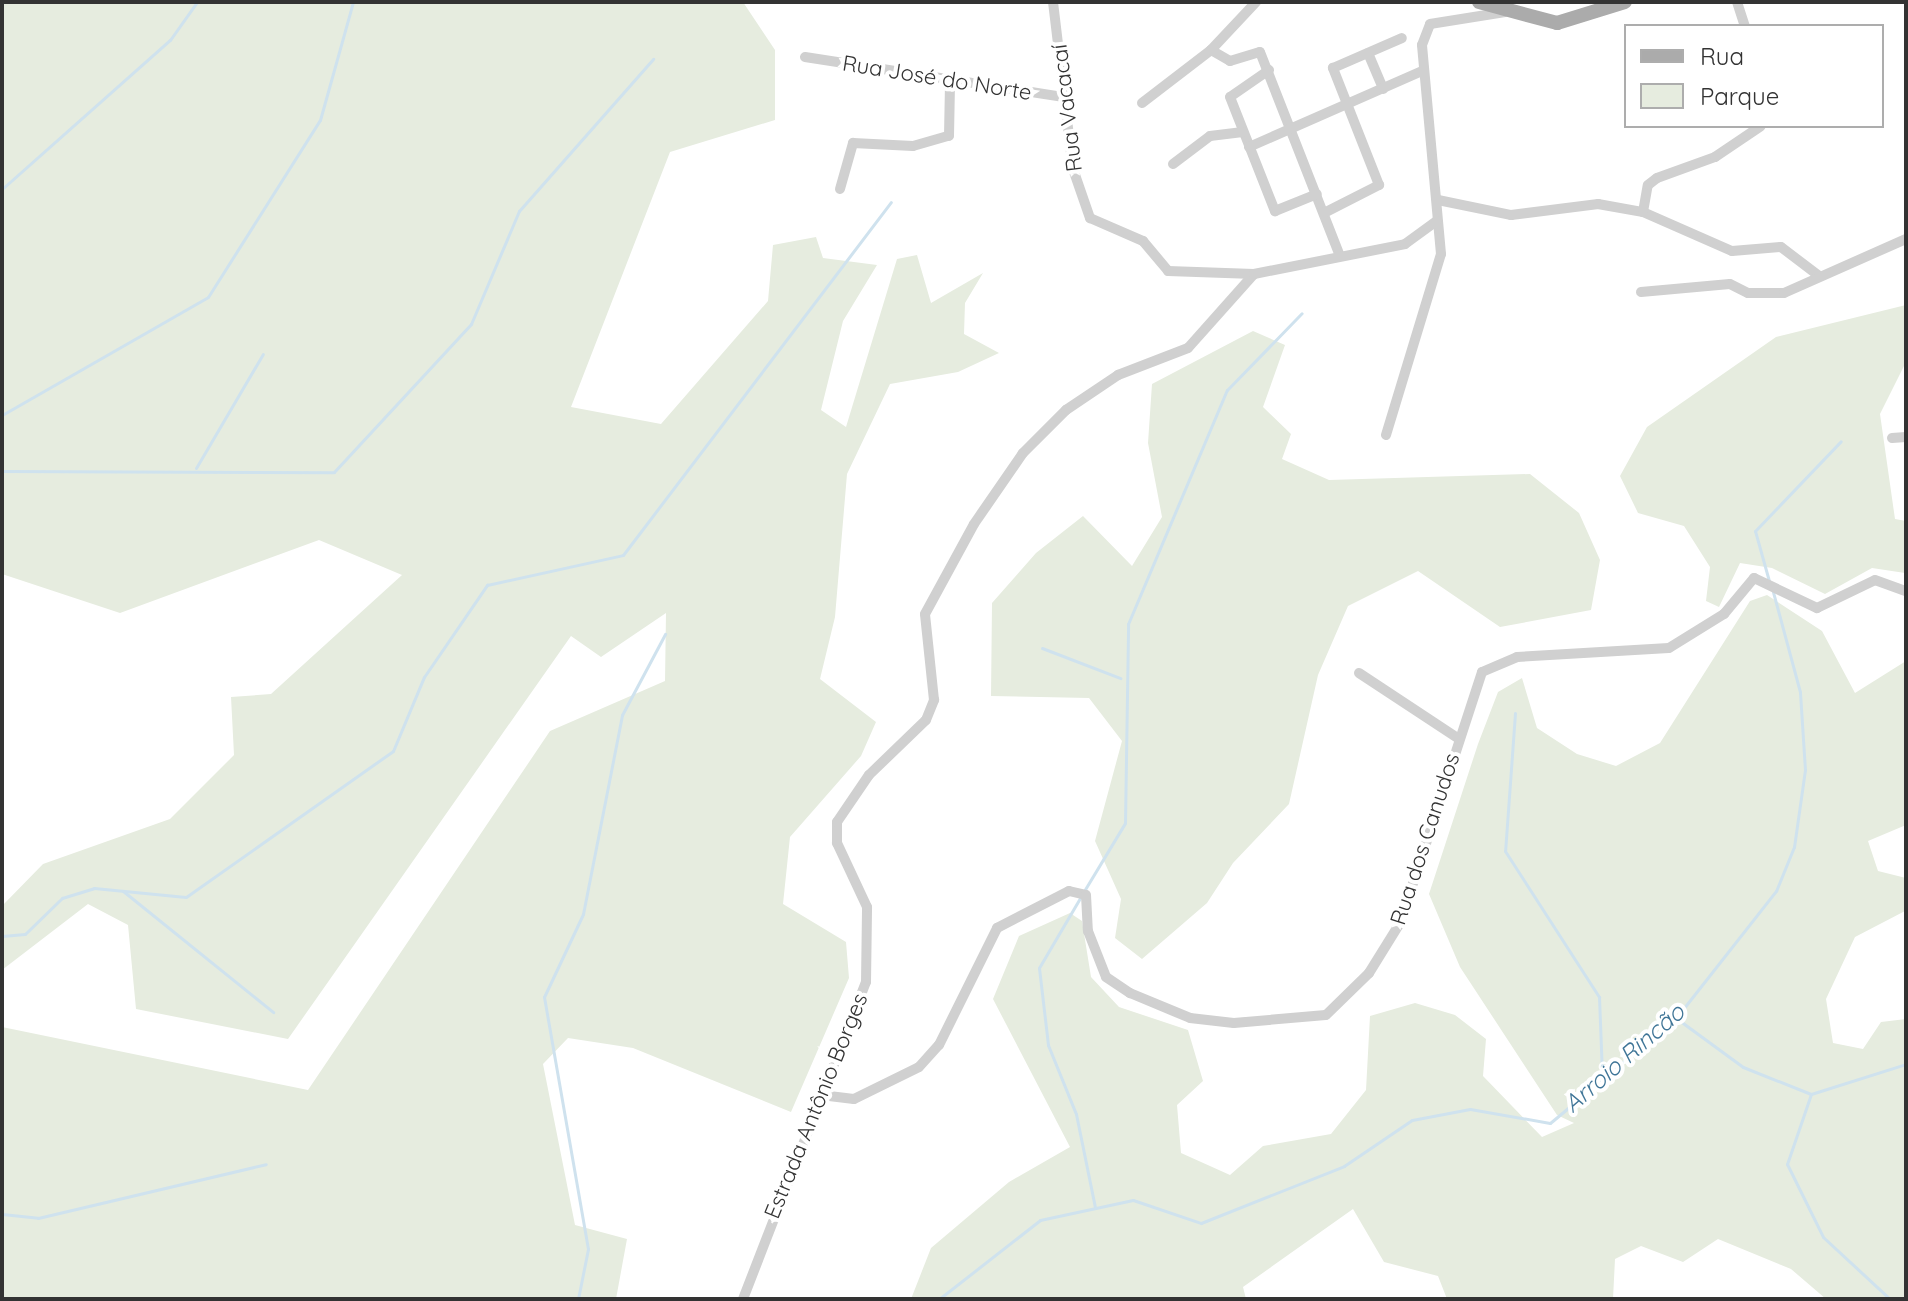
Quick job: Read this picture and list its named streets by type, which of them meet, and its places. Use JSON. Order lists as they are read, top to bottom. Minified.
{"streets":{"street":["Rua José do Norte","Rua Vacacaí","Rua dos Canudos","Estrada Antônio Borges"]},"crossings":[["Rua José do Norte","Rua Vacacaí"],["Rua Vacacaí","Estrada Antônio Borges"],["Rua dos Canudos","Estrada Antônio Borges"]],"water":["Arroio Rincão"],"legend":["Rua","Parque"]}
